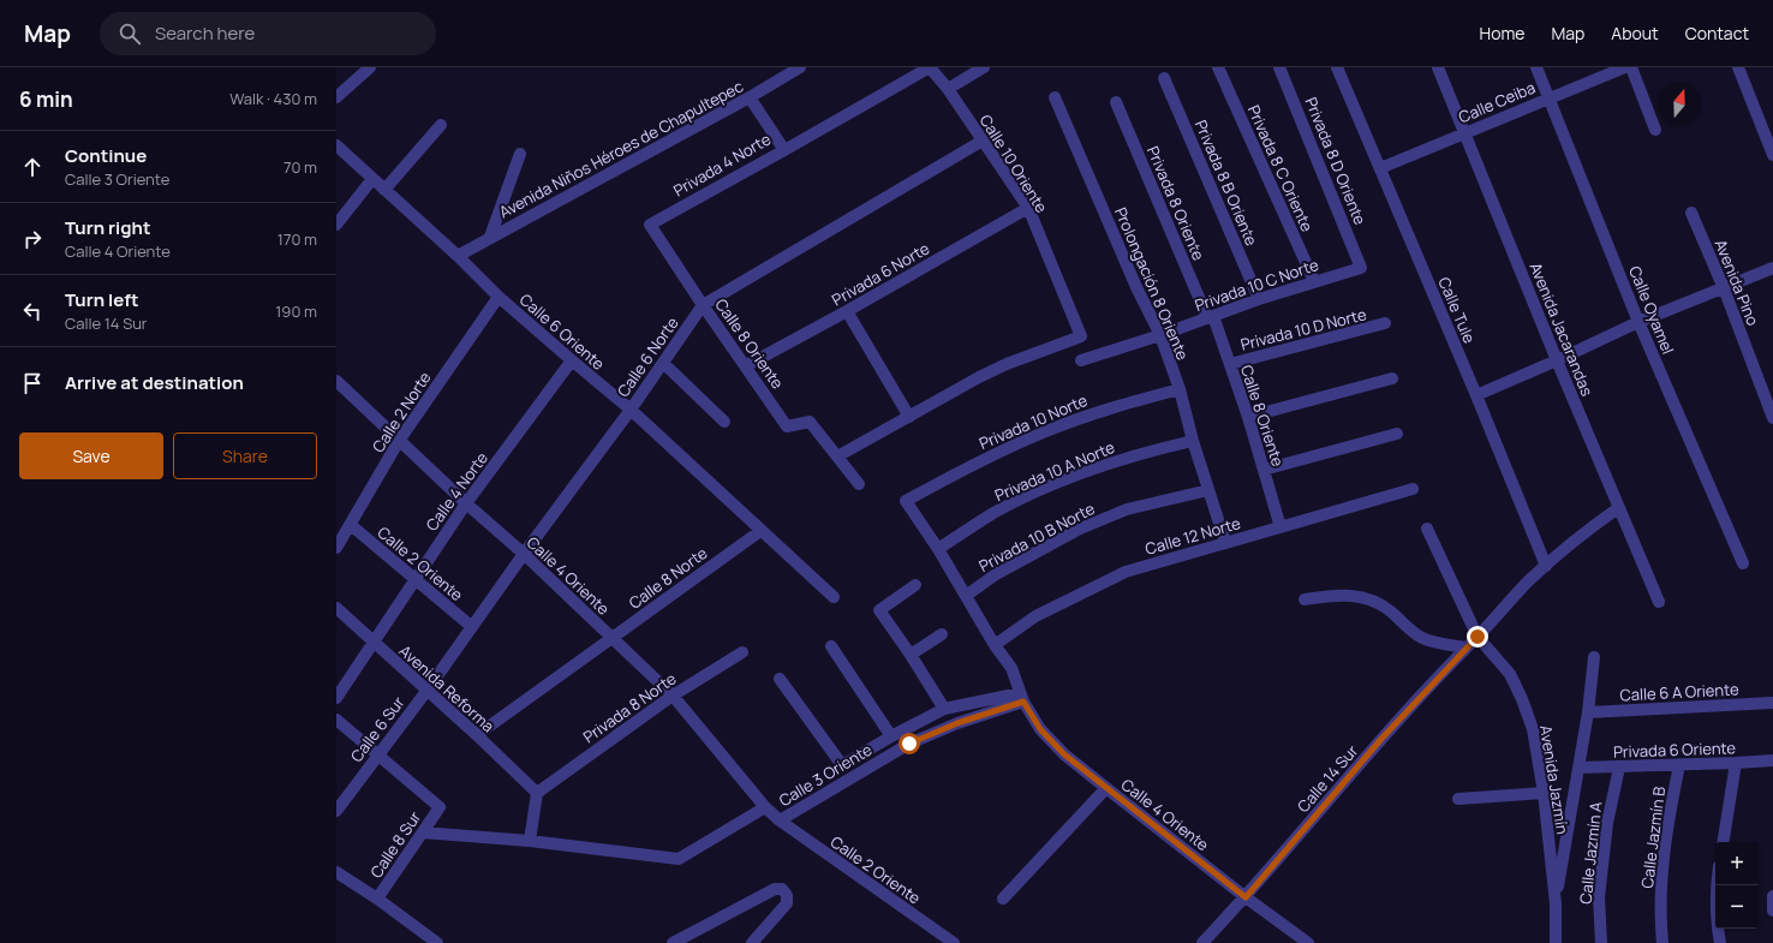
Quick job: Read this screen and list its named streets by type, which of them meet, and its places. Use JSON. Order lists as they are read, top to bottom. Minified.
{"streets":{"street":["Calle Ceiba","Avenida Niños Héroes de Chapultepec","Privada 8 D Oriente","Calle 10 Oriente","Privada 4 Norte","Privada 8 C Oriente","Privada 8 B Oriente","Privada 8 Oriente","Privada 6 Norte","Avenida Pino","Prolongación 8 Oriente","Privada 10 C Norte","Calle Tule","Calle Oyamel","Privada 10 D Norte","Avenida Jacarandas","Calle 6 Oriente","Calle 8 Oriente","Calle 6 Norte","Calle 2 Norte","Privada 10 Norte","Privada 10 A Norte","Calle 4 Norte","Calle 12 Norte","Privada 10 B Norte","Calle 2 Oriente","Calle 4 Oriente","Calle 8 Norte","Avenida Reforma","Calle 6 A Oriente","Privada 8 Norte","Calle 6 Sur","Privada 6 Oriente","Calle 3 Oriente","Calle 14 Sur","Avenida Jazmín","Calle Jazmín B","Calle 8 Sur","Calle Jazmín A"]},"crossings":[["Calle Ceiba","Calle Tule"],["Calle Ceiba","Calle Oyamel"],["Calle Ceiba","Avenida Jacarandas"],["Avenida Niños Héroes de Chapultepec","Privada 4 Norte"],["Avenida Niños Héroes de Chapultepec","Calle 6 Oriente"],["Privada 8 D Oriente","Privada 10 C Norte"],["Calle 10 Oriente","Privada 6 Norte"],["Calle 10 Oriente","Calle 6 Norte"],["Privada 4 Norte","Calle 8 Oriente"],["Privada 8 C Oriente","Privada 10 C Norte"],["Privada 8 B Oriente","Privada 10 C Norte"],["Privada 8 Oriente","Privada 10 C Norte"],["Privada 8 Oriente","Calle 8 Oriente"],["Privada 6 Norte","Calle 8 Oriente"],["Prolongación 8 Oriente","Privada 10 C Norte"],["Prolongación 8 Oriente","Privada 10 Norte"],["Prolongación 8 Oriente","Privada 10 A Norte"],["Prolongación 8 Oriente","Calle 12 Norte"],["Prolongación 8 Oriente","Privada 10 B Norte"],["Privada 10 C Norte","Calle 8 Oriente"],["Calle Tule","Calle 14 Sur"],["Privada 10 D Norte","Calle 8 Oriente"],["Avenida Jacarandas","Calle 14 Sur"],["Calle 6 Oriente","Calle 6 Norte"],["Calle 6 Oriente","Calle 2 Norte"],["Calle 6 Oriente","Calle 4 Norte"],["Calle 6 Oriente","Calle 8 Norte"],["Calle 8 Oriente","Calle 6 Norte"],["Calle 8 Oriente","Calle 12 Norte"],["Calle 6 Norte","Calle 2 Oriente"],["Calle 6 Norte","Calle 4 Oriente"],["Calle 6 Norte","Avenida Reforma"],["Calle 6 Norte","Calle 6 Sur"],["Calle 2 Norte","Calle 2 Oriente"],["Calle 2 Norte","Calle 4 Oriente"],["Privada 10 Norte","Calle 4 Oriente"],["Privada 10 A Norte","Calle 4 Oriente"],["Calle 4 Norte","Calle 2 Oriente"],["Calle 4 Norte","Calle 4 Oriente"],["Calle 4 Norte","Avenida Reforma"],["Calle 12 Norte","Calle 4 Oriente"],["Privada 10 B Norte","Calle 4 Oriente"],["Calle 2 Oriente","Calle 3 Oriente"],["Calle 4 Oriente","Calle 8 Norte"],["Calle 4 Oriente","Privada 8 Norte"],["Calle 4 Oriente","Calle 3 Oriente"],["Calle 4 Oriente","Calle 14 Sur"],["Calle 8 Norte","Avenida Reforma"],["Avenida Reforma","Privada 8 Norte"],["Avenida Reforma","Calle 6 Sur"],["Calle 6 Sur","Calle 8 Sur"],["Privada 6 Oriente","Calle Jazmín B"],["Privada 6 Oriente","Calle Jazmín A"],["Calle 3 Oriente","Calle 8 Sur"],["Calle 14 Sur","Avenida Jazmín"]],"north":"top","page":{"header":"Map","search":"Search here","nav":["Home","Map","About","Contact"],"heading":["6 min","Walk · 430 m"],"list":[["Continue","Calle 3 Oriente","70 m"],["Turn right","Calle 4 Oriente","170 m"],["Turn left","Calle 14 Sur","190 m"],"Arrive at destination"],"buttons":["Save","Share"],"map_buttons":["+","−"]}}
